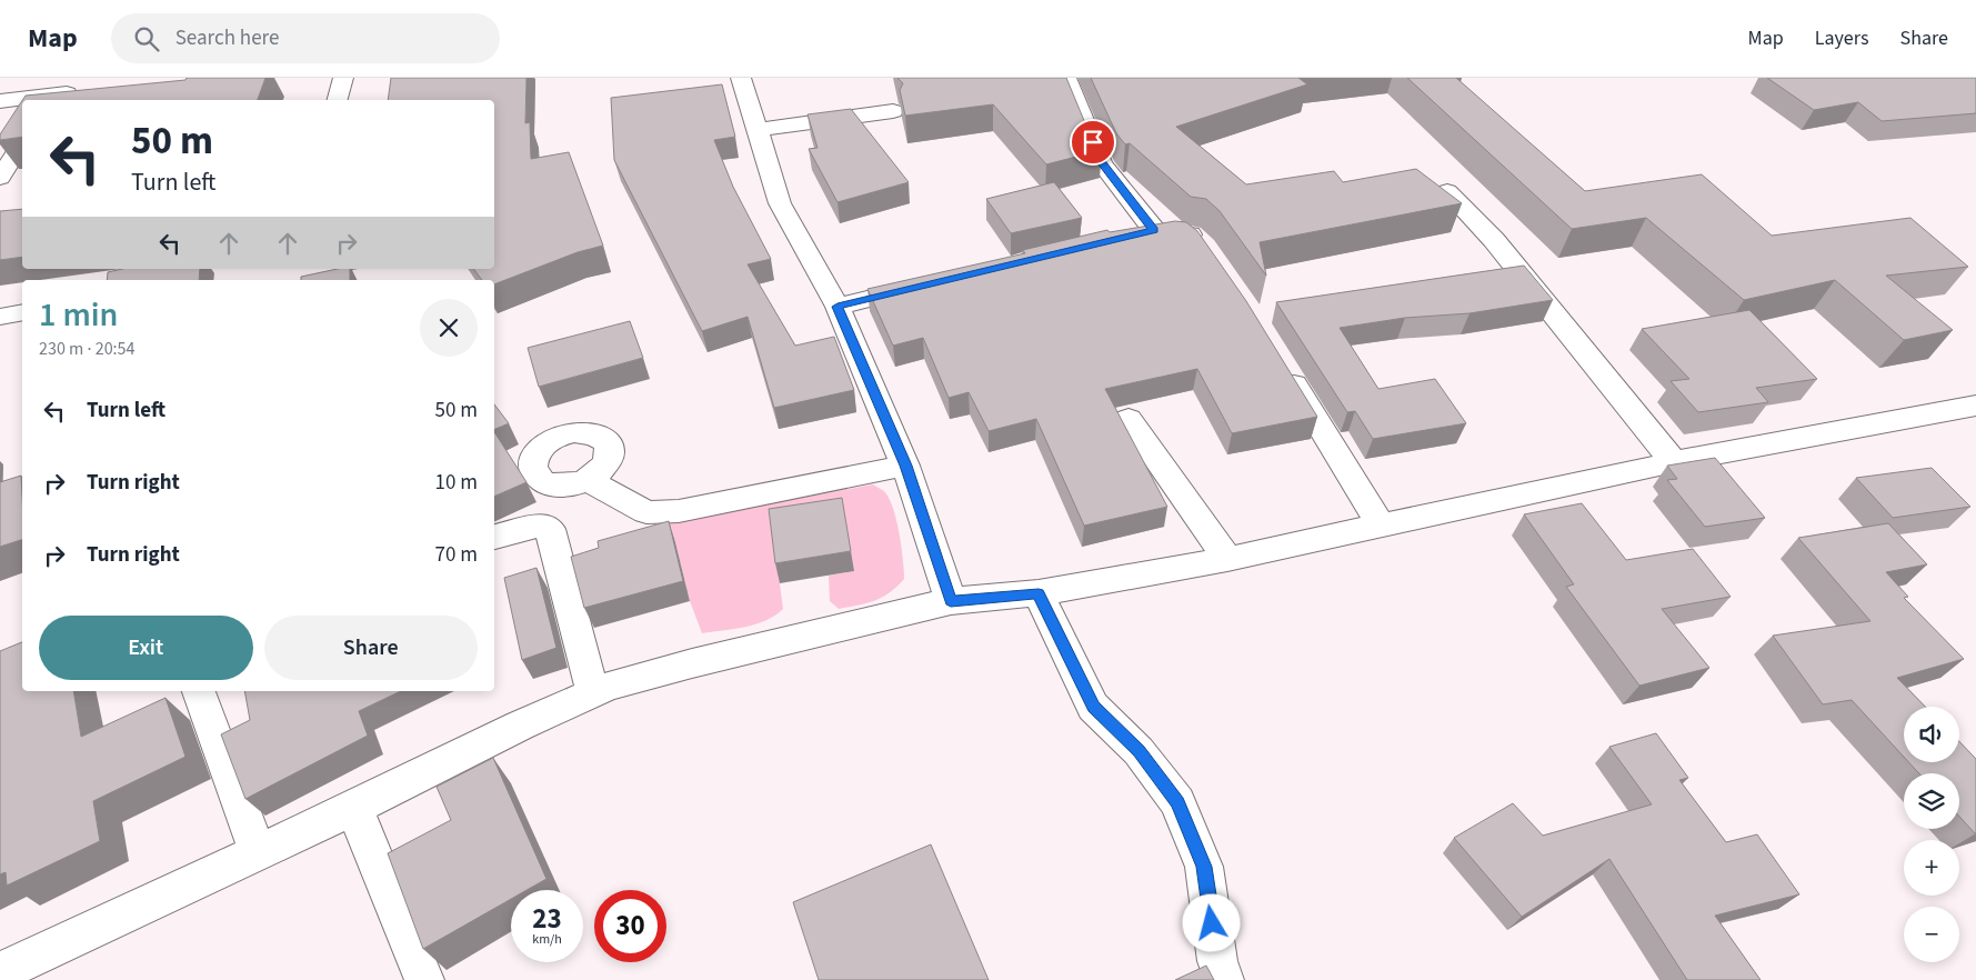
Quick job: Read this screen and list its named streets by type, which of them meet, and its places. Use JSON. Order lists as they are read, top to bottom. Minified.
{"page":{"header":"Map","search":"Search here","nav":["Map","Layers","Share"],"turn":["50 m","Turn left"],"heading":["1 min","230 m · 20:54"],"list":[{"name":"Turn left","value":"50 m"},{"name":"Turn right","value":"10 m"},{"name":"Turn right","value":"70 m"}],"buttons":["Exit","Share"],"map_buttons":["+","−"],"speed":"23 km/h","limit":"30"}}
